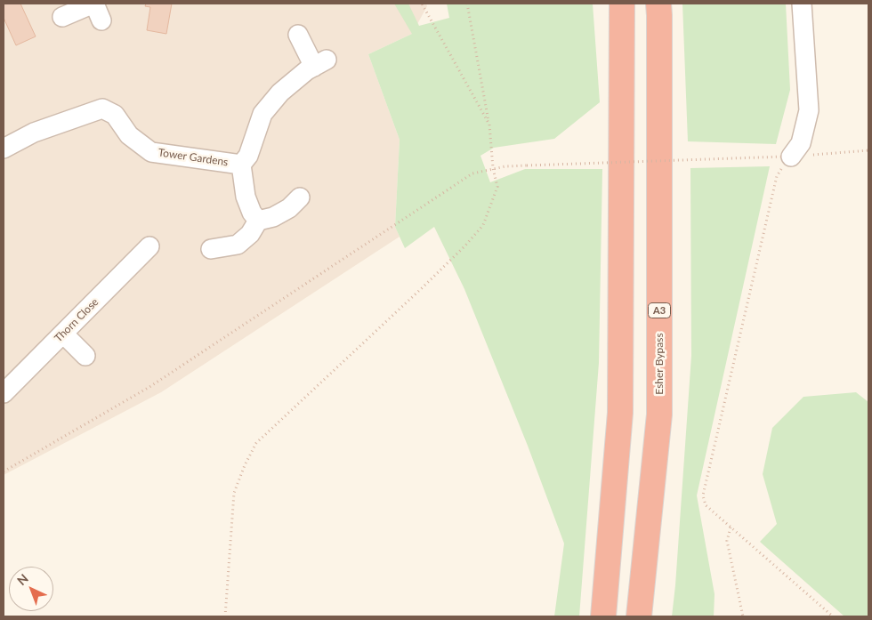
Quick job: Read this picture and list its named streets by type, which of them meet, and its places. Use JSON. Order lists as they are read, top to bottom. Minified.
{"streets":{"highway":["A3","Esher Bypass"],"street":["Tower Gardens","Thorn Close"]},"north":"top left"}
